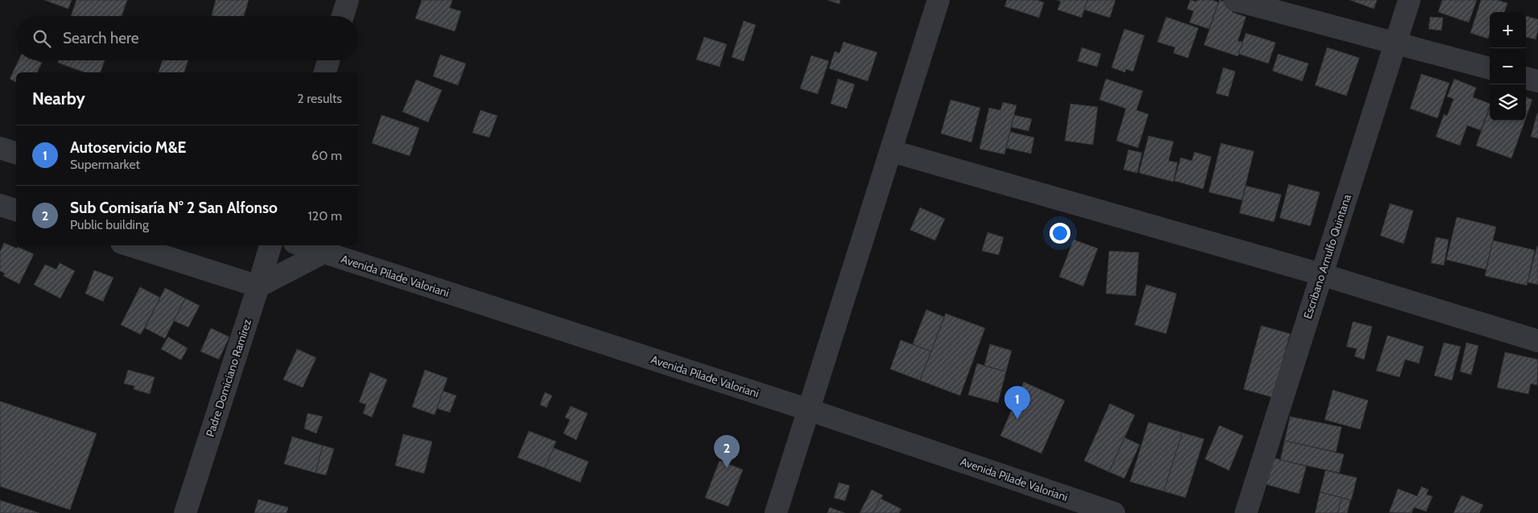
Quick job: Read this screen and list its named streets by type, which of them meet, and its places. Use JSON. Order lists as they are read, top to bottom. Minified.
{"streets":{"street":["Escribano Arnulfo Quintana","Avenida Pilade Valoriani","Padre Domiciano Ramírez"]},"page":{"map_buttons":["+","−"],"search":"Search here","heading":["Nearby","2 results"],"list":[{"mark":"1","name":"Autoservicio M&E","note":"Supermarket","value":"60 m"},{"mark":"2","name":"Sub Comisaría N° 2 San Alfonso","note":"Public building","value":"120 m"}],"pins":["1","2"]}}
